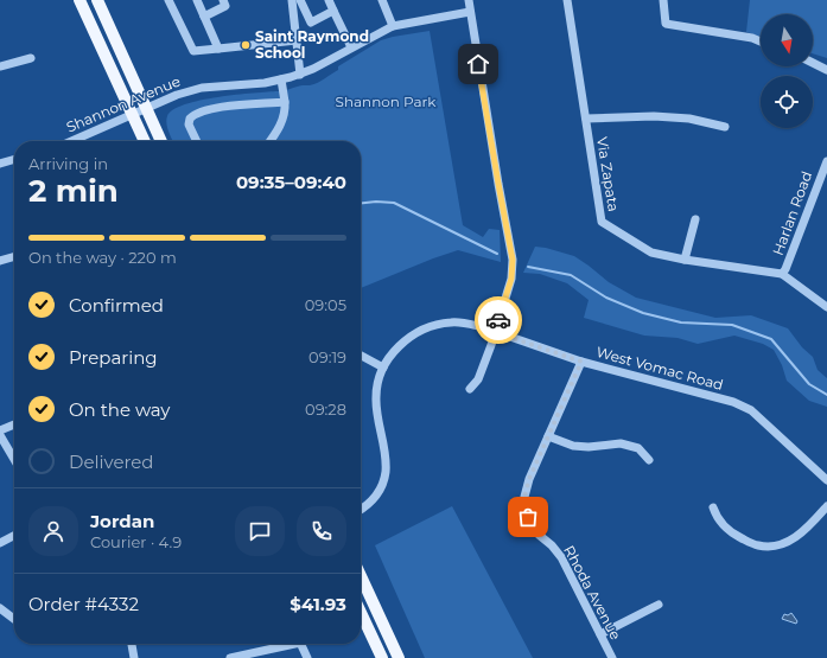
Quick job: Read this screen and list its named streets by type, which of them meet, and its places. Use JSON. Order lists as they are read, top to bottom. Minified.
{"streets":{"street":["Shannon Avenue","Via Zapata","Harlan Road","West Vomac Road","Rhoda Avenue"]},"crossings":[["Via Zapata","Harlan Road"],["West Vomac Road","Rhoda Avenue"]],"parks":["Shannon Park"],"places":["Saint Raymond School"],"north":"bottom","page":{"heading":["2 min","Arriving in","09:35–09:40"],"panel":["Jordan","Courier · 4.9","Order #4332","$41.93"],"bar":"On the way · 220 m","list":[["Confirmed","09:05"],["Preparing","09:19"],["On the way","09:28"],"Delivered"]}}
